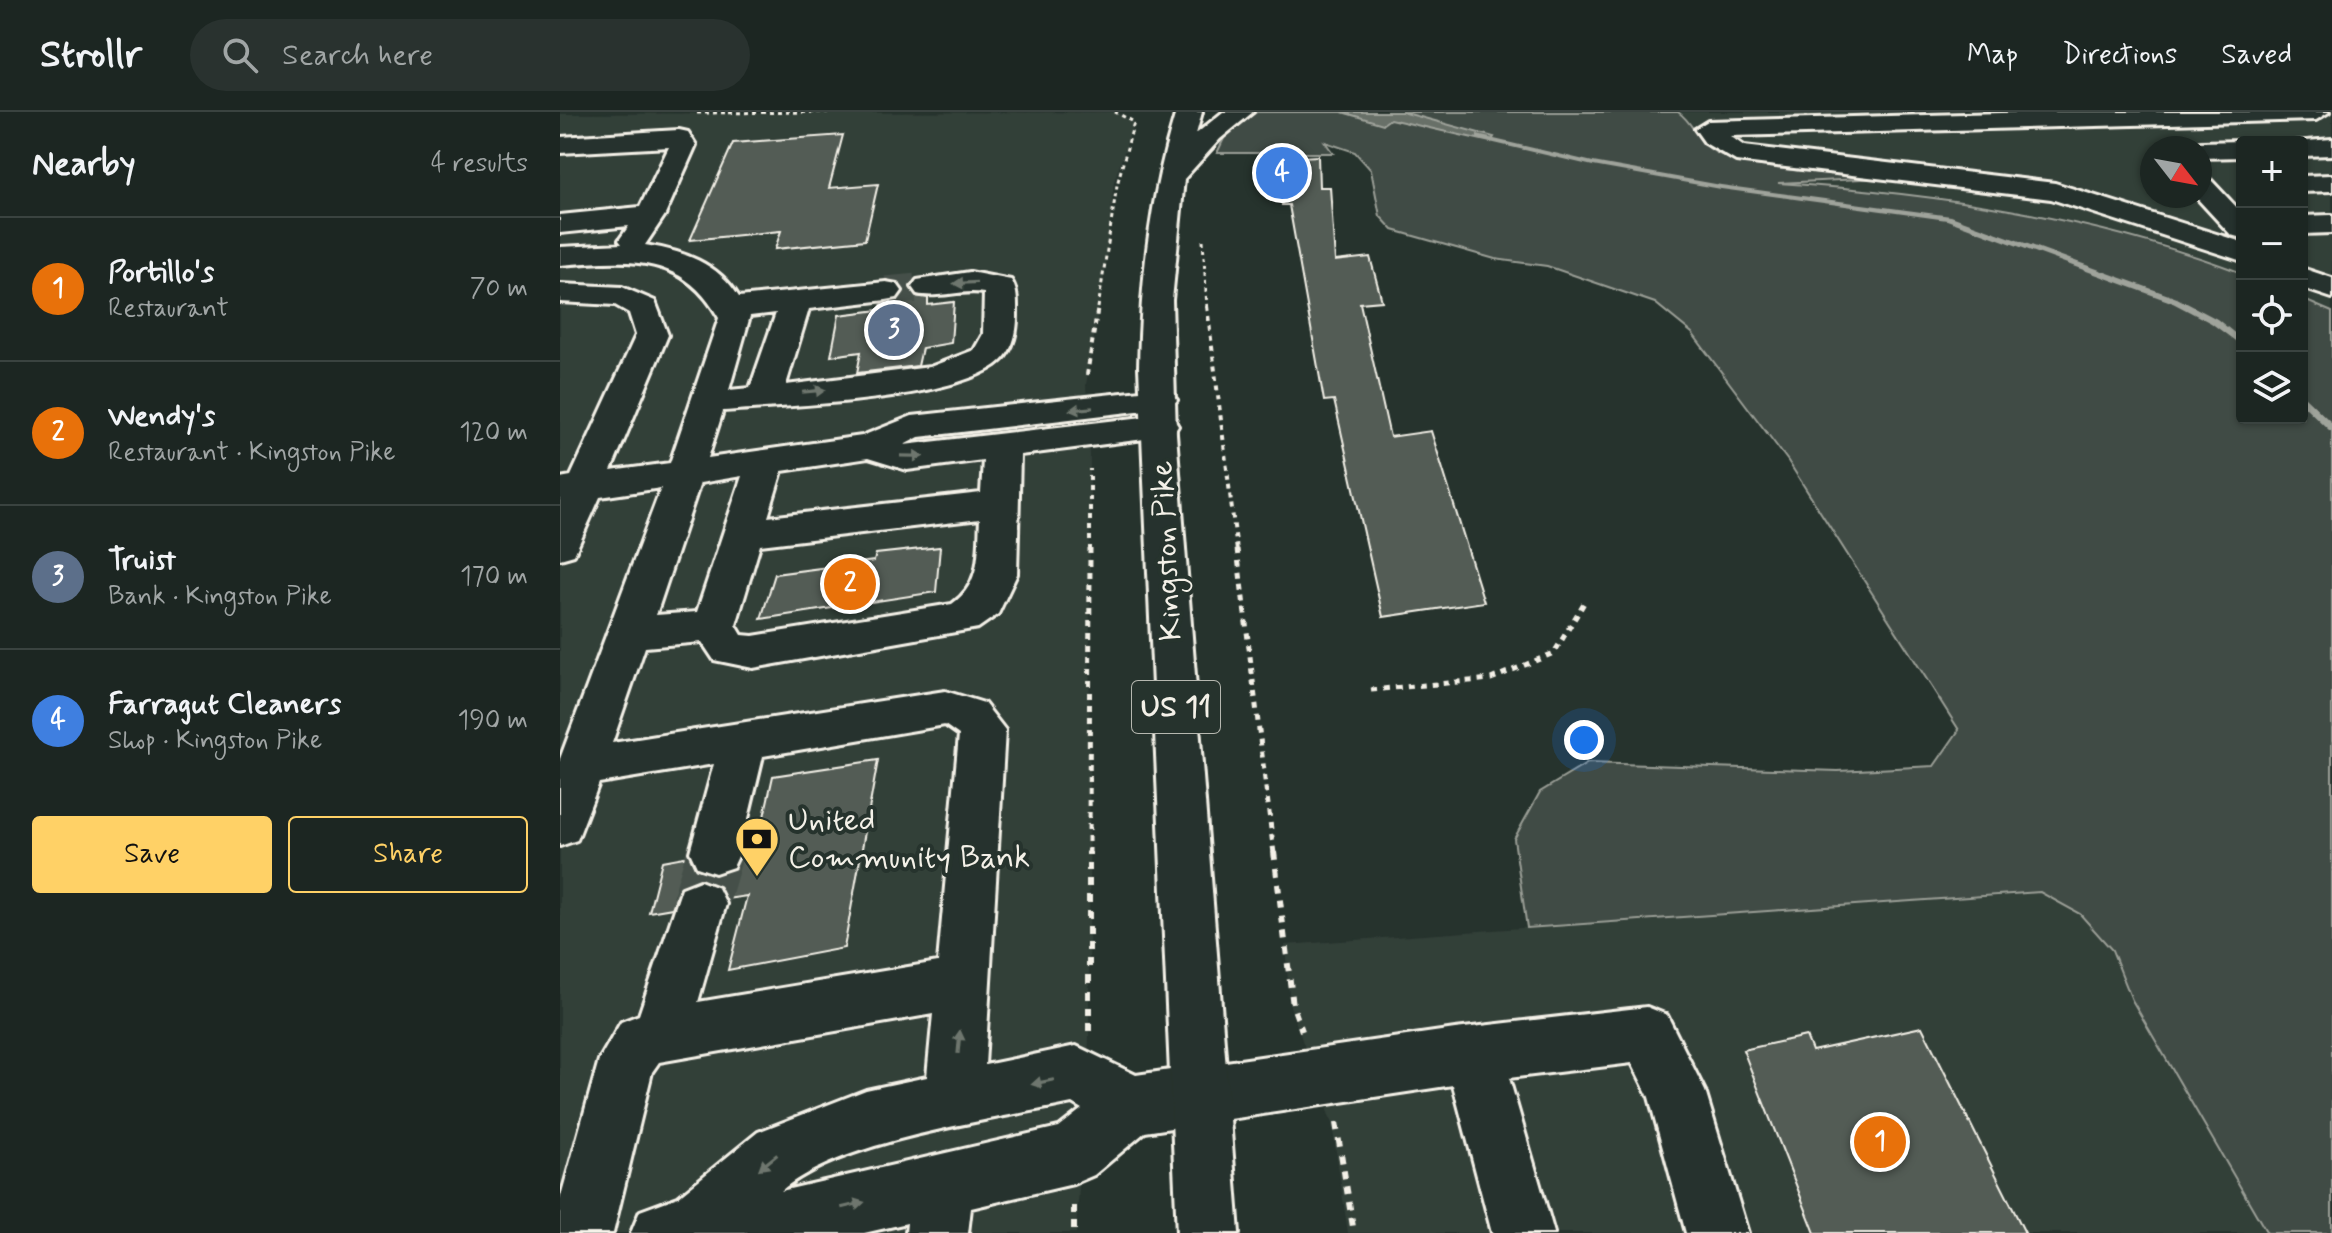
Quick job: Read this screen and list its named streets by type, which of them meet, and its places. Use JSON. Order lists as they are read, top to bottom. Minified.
{"streets":{"main road":["Kingston Pike","US 11"]},"places":{"bank":["United Community Bank"]},"north":"bottom right","page":{"header":"Strollr","search":"Search here","nav":["Map","Directions","Saved"],"heading":["Nearby","4 results"],"map_buttons":["+","−"],"pins":["4","3","2","1"],"list":[{"mark":"1","name":"Portillo's","note":"Restaurant","value":"70 m"},{"mark":"2","name":"Wendy's","note":"Restaurant · Kingston Pike","value":"120 m"},{"mark":"3","name":"Truist","note":"Bank · Kingston Pike","value":"170 m"},{"mark":"4","name":"Farragut Cleaners","note":"Shop · Kingston Pike","value":"190 m"}],"buttons":["Save","Share"]}}
